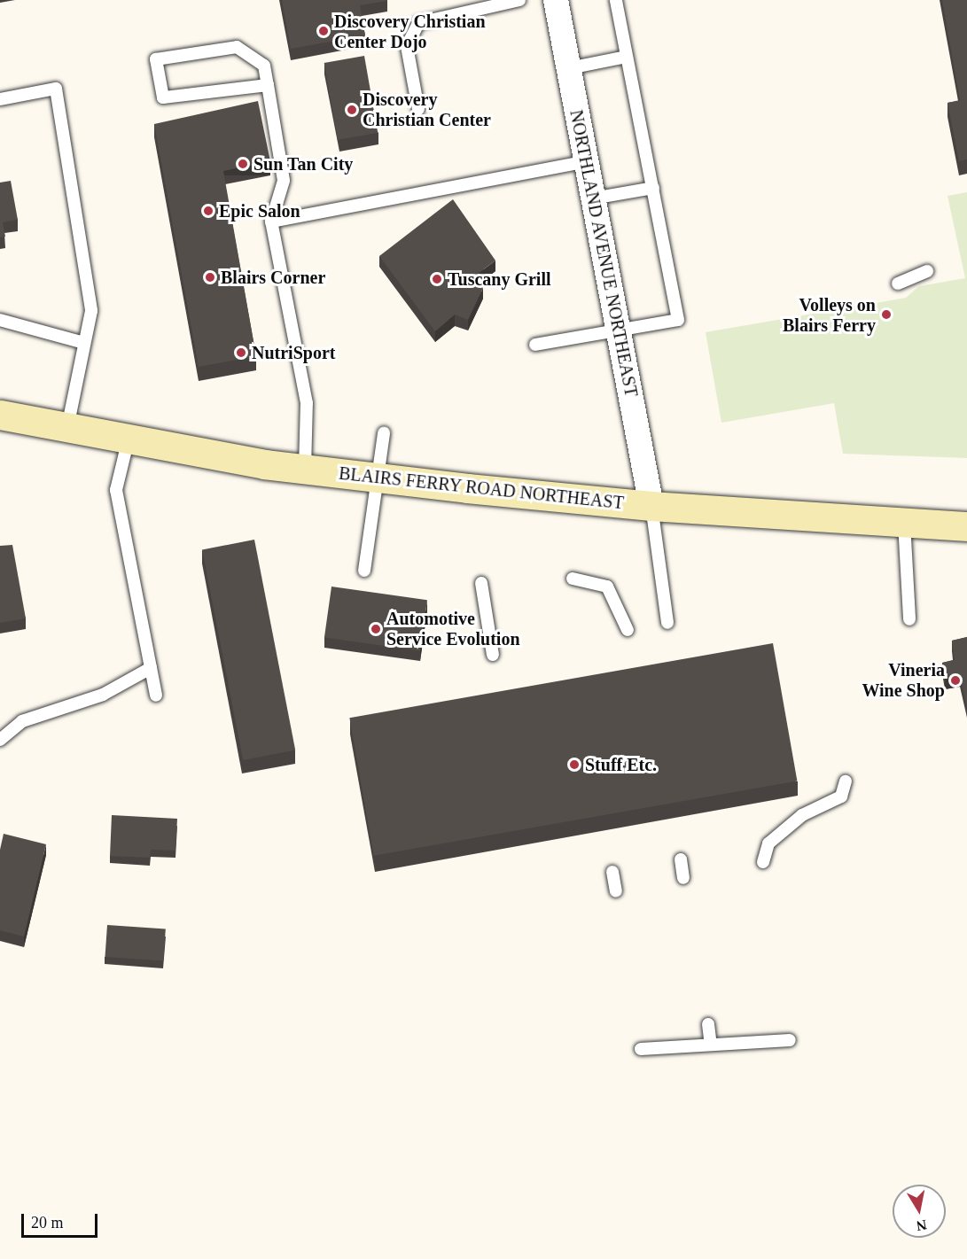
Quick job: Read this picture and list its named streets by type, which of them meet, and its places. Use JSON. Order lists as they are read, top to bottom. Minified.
{"streets":{"main road":["BLAIRS FERRY ROAD NORTHEAST"],"street":["NORTHLAND AVENUE NORTHEAST"]},"crossings":[["NORTHLAND AVENUE NORTHEAST","BLAIRS FERRY ROAD NORTHEAST"]],"places":["Discovery Christian Center Dojo","Discovery Christian Center","Sun Tan City","Epic Salon","Blairs Corner","Tuscany Grill","Volleys on Blairs Ferry","NutriSport","Automotive Service Evolution","Vineria Wine Shop","Stuff Etc."],"scale_bar":"20 m","north":"bottom"}
